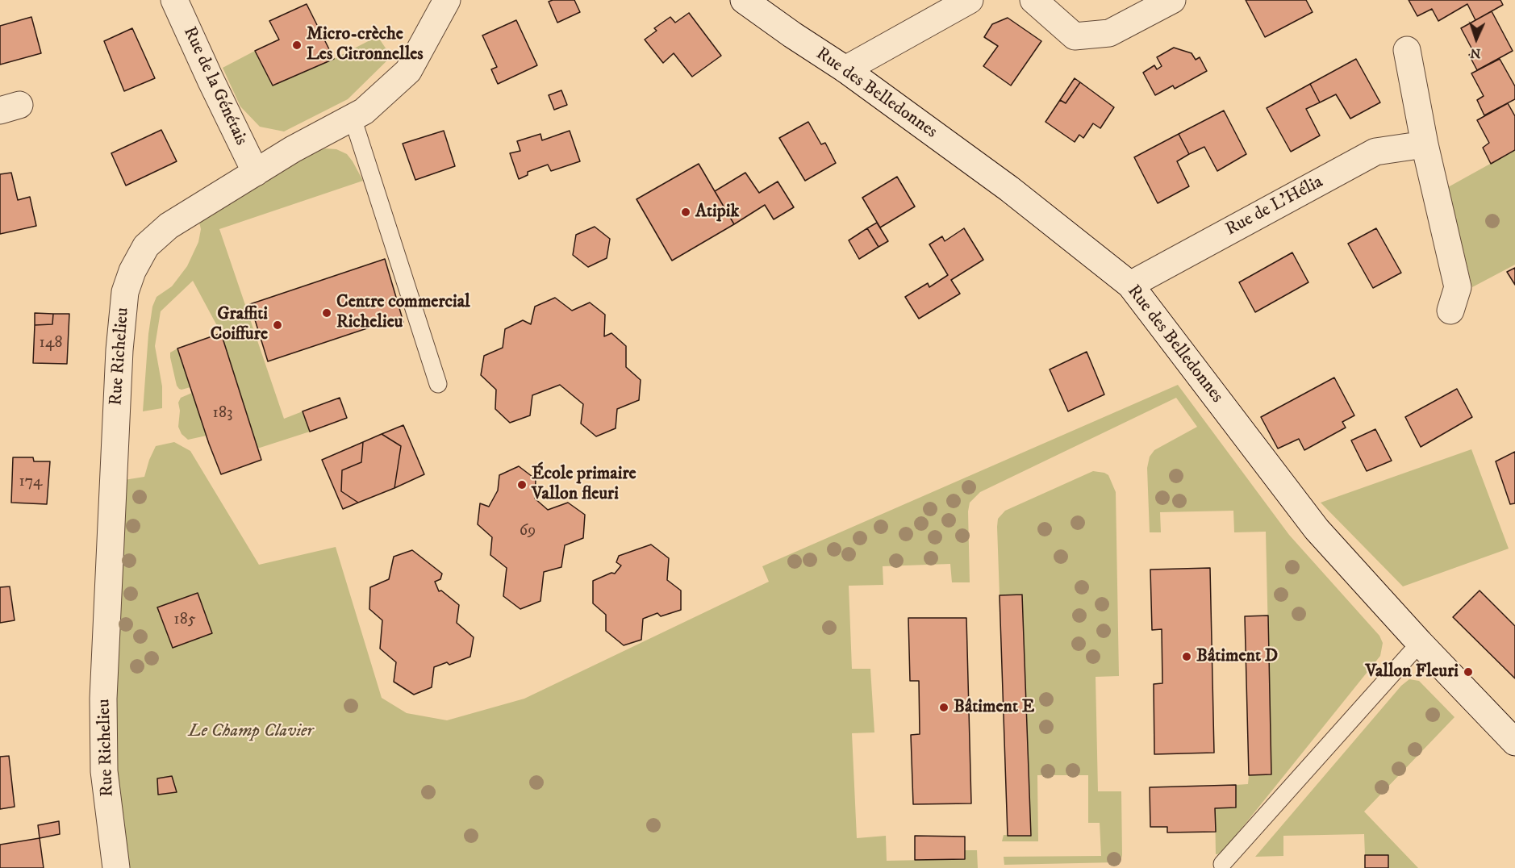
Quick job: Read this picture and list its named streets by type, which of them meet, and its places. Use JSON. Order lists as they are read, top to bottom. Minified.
{"streets":{"street":["Rue de la Génétais","Rue des Belledonnes","Rue de L'Hélia","Rue Richelieu"]},"crossings":[["Rue de la Génétais","Rue Richelieu"],["Rue des Belledonnes","Rue de L'Hélia"]],"parks":["Le Champ Clavier"],"places":["Micro-crèche Les Citronnelles","Atipik","Centre commercial Richelieu","Graffiti Coiffure","École primaire Vallon fleuri","Bâtiment D","Vallon Fleuri","Bâtiment E"],"house_numbers":["148","183","174","69","185"],"north":"bottom"}
